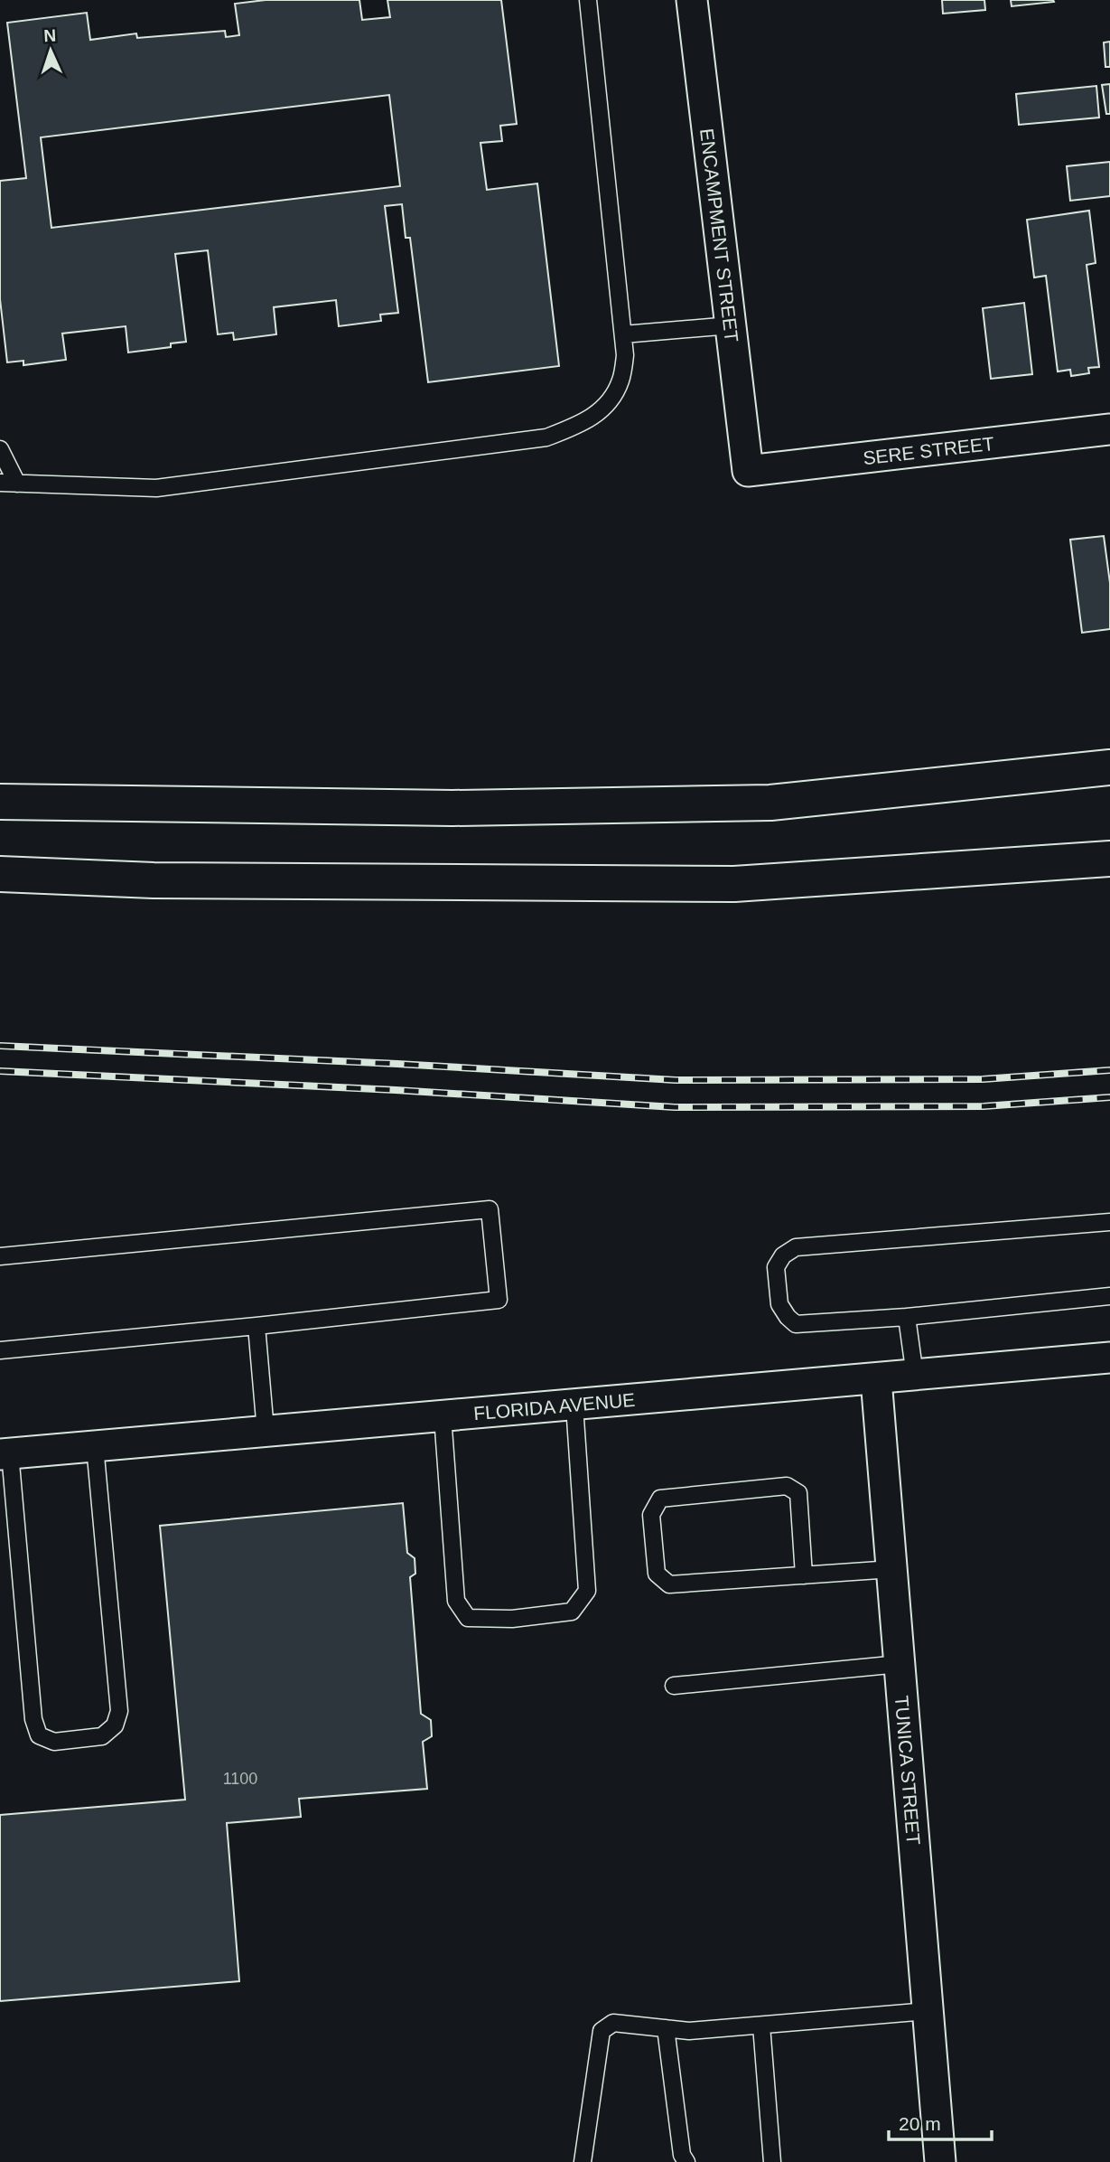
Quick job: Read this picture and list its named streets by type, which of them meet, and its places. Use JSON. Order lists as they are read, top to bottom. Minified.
{"streets":{"street":["ENCAMPMENT STREET","SERE STREET","FLORIDA AVENUE","TUNICA STREET"]},"crossings":[["ENCAMPMENT STREET","SERE STREET"],["FLORIDA AVENUE","TUNICA STREET"]],"house_numbers":["1100"],"scale_bar":"20 m","north":"top"}
